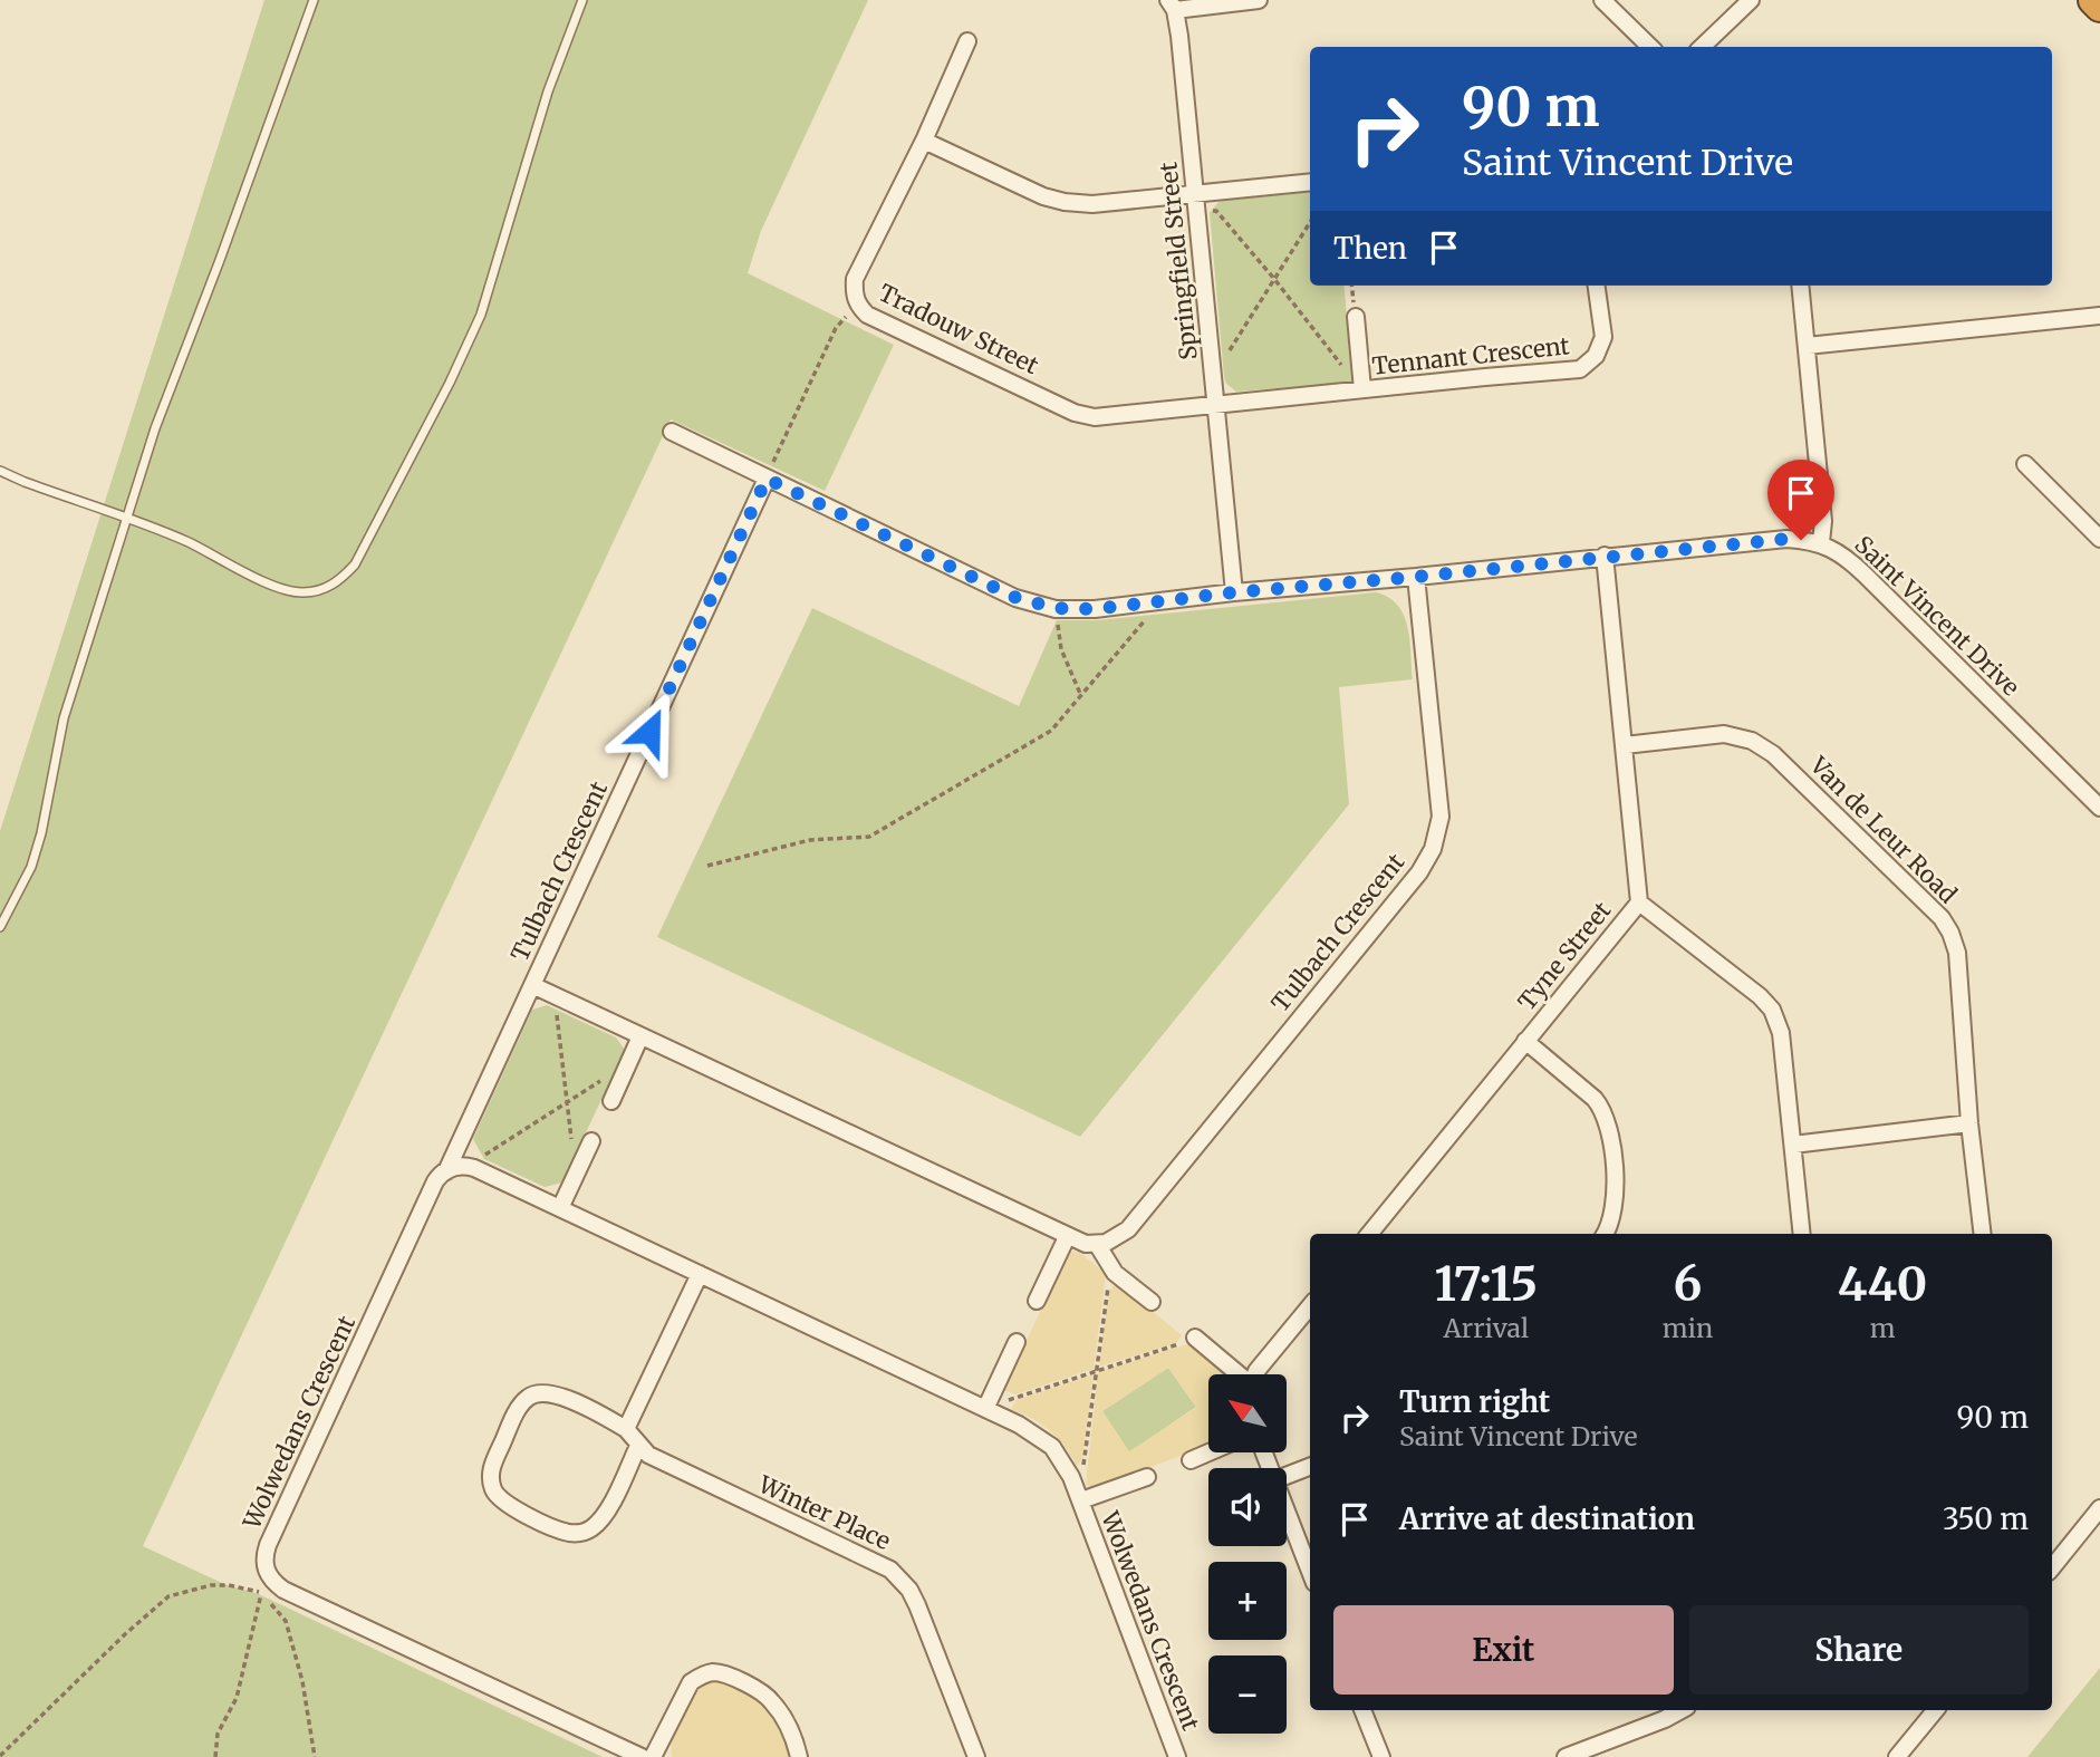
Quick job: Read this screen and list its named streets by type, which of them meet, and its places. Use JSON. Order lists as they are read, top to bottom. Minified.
{"streets":{"street":["Springfield Street","Tradouw Street","Tennant Crescent","Saint Vincent Drive","Van de Leur Road","Tulbach Crescent","Tyne Street","Wolwedans Crescent","Winter Place"]},"crossings":[["Springfield Street","Tradouw Street"],["Springfield Street","Tennant Crescent"],["Springfield Street","Saint Vincent Drive"],["Tradouw Street","Tennant Crescent"],["Saint Vincent Drive","Tulbach Crescent"],["Saint Vincent Drive","Tyne Street"],["Van de Leur Road","Tyne Street"],["Tulbach Crescent","Wolwedans Crescent"]],"north":"top left","page":{"turn":["90 m","Saint Vincent Drive"],"then":"Then","eta":["17:15","Arrival","6","min","440","m"],"list":[{"name":"Turn right","note":"Saint Vincent Drive","value":"90 m"},{"name":"Arrive at destination","value":"350 m"}],"map_buttons":["+","−"],"buttons":["Exit","Share"]}}
